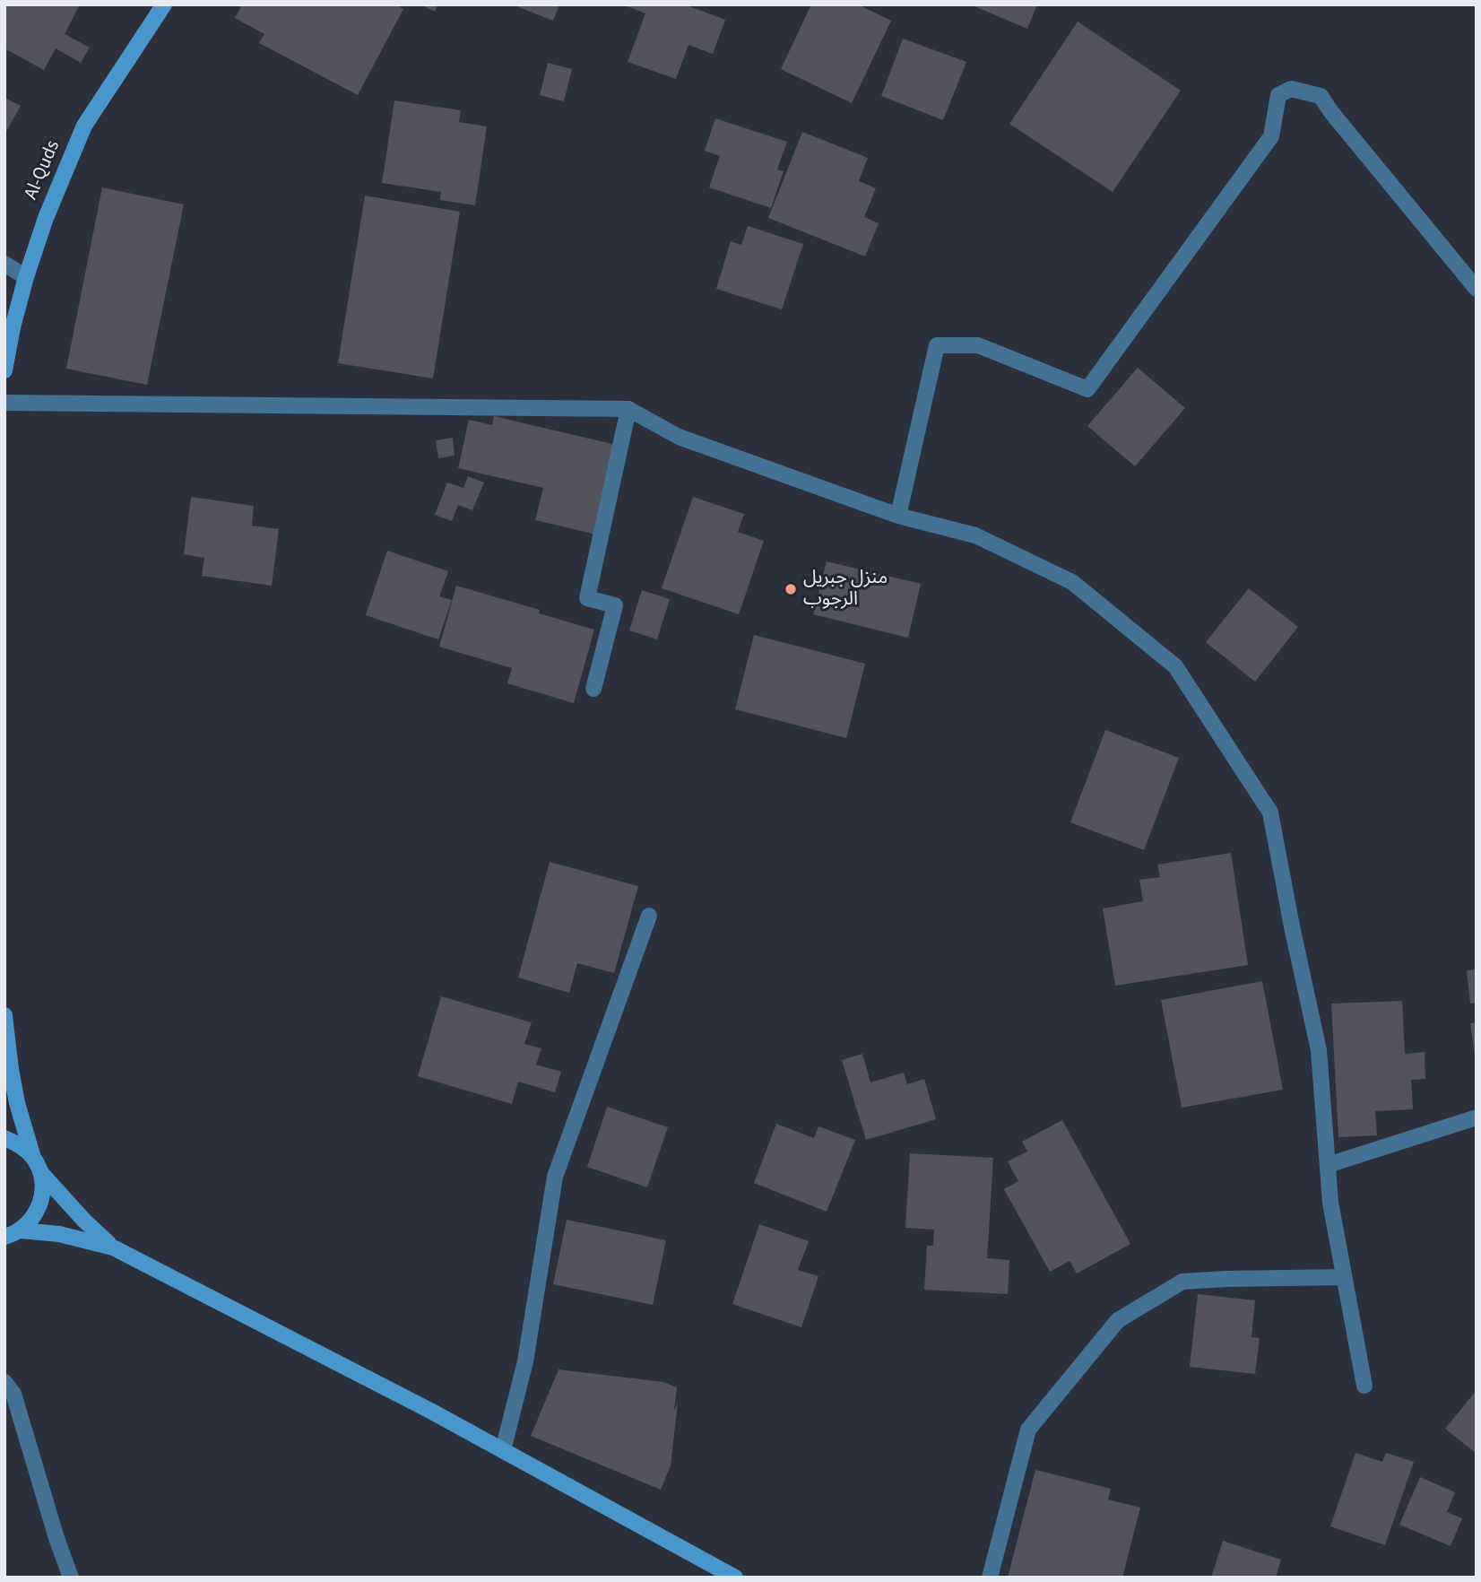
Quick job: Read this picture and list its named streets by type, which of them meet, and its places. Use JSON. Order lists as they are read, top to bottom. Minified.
{"streets":{"street":["Al-Quds"]},"places":["منزل جبريل الرجوب"]}
